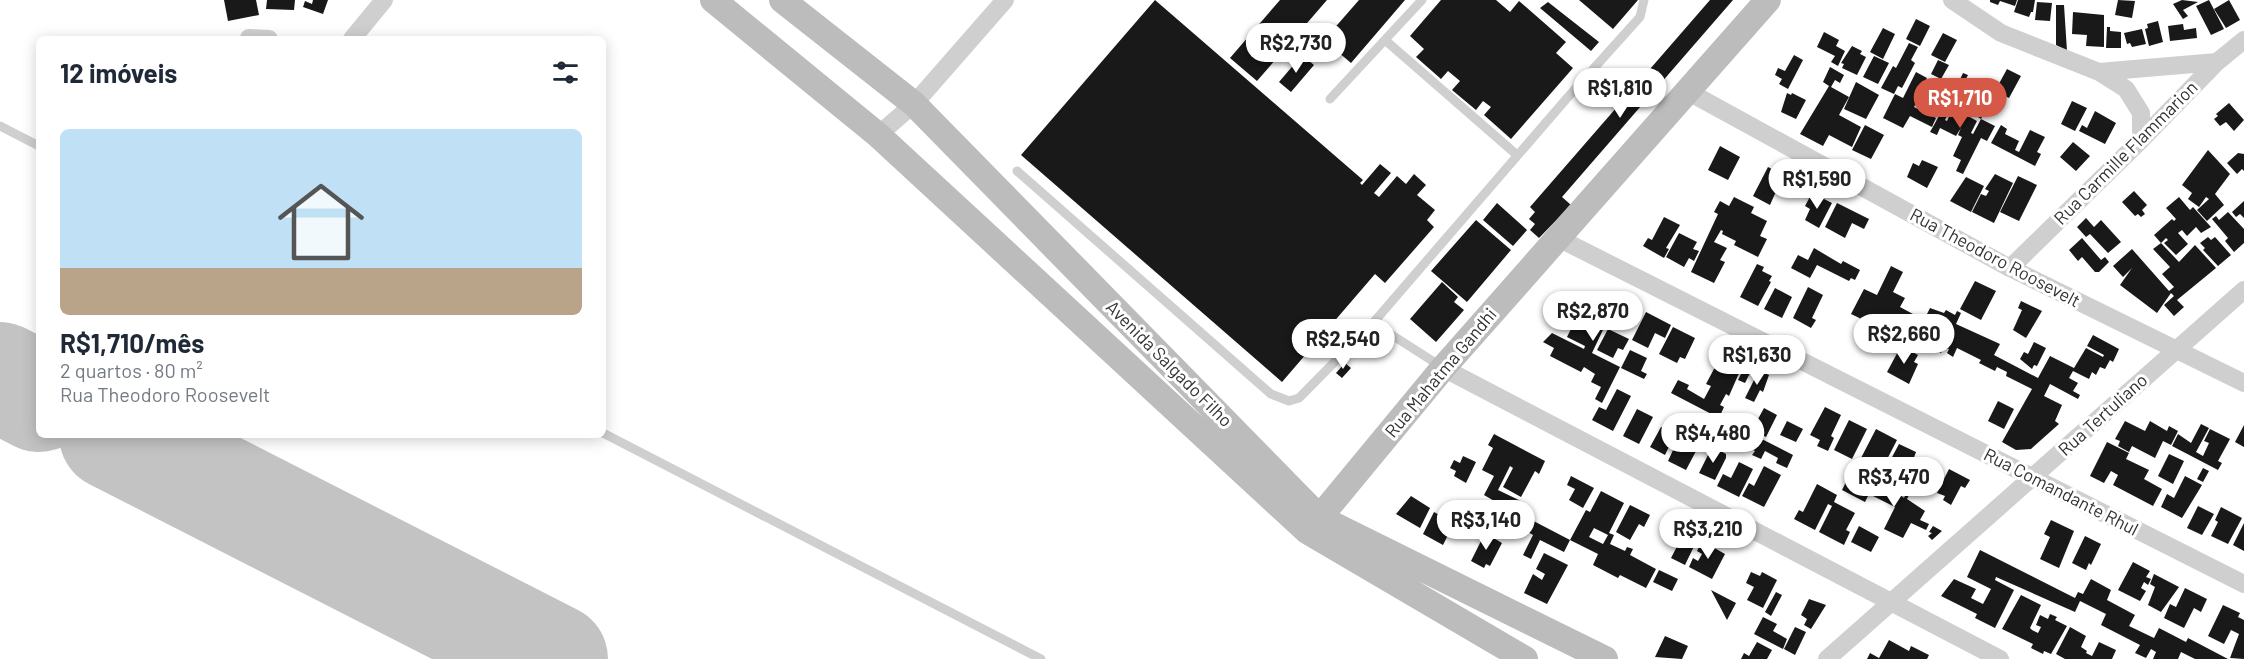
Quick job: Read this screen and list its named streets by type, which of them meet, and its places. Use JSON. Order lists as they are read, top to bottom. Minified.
{"streets":{"street":["Rua Carmille Flammarion","Rua Theodoro Roosevelt","Avenida Salgado Filho","Rua Mahatma Gandhi","Rua Tertuliano","Rua Comandante Rhul"]},"crossings":[["Rua Carmille Flammarion","Rua Theodoro Roosevelt"],["Rua Theodoro Roosevelt","Rua Mahatma Gandhi"],["Rua Theodoro Roosevelt","Rua Tertuliano"],["Avenida Salgado Filho","Rua Mahatma Gandhi"],["Rua Mahatma Gandhi","Rua Comandante Rhul"],["Rua Tertuliano","Rua Comandante Rhul"]],"page":{"price":["R$2,730","R$1,810","R$1,710","R$1,590","R$2,870","R$2,660","R$2,540","R$1,630","R$4,480","R$3,470","R$3,140","R$3,210"],"heading":"12 imóveis","list":[{"name":"R$1,710/mês","note":"2 quartos · 80 m² · Rua Theodoro Roosevelt"}]}}
